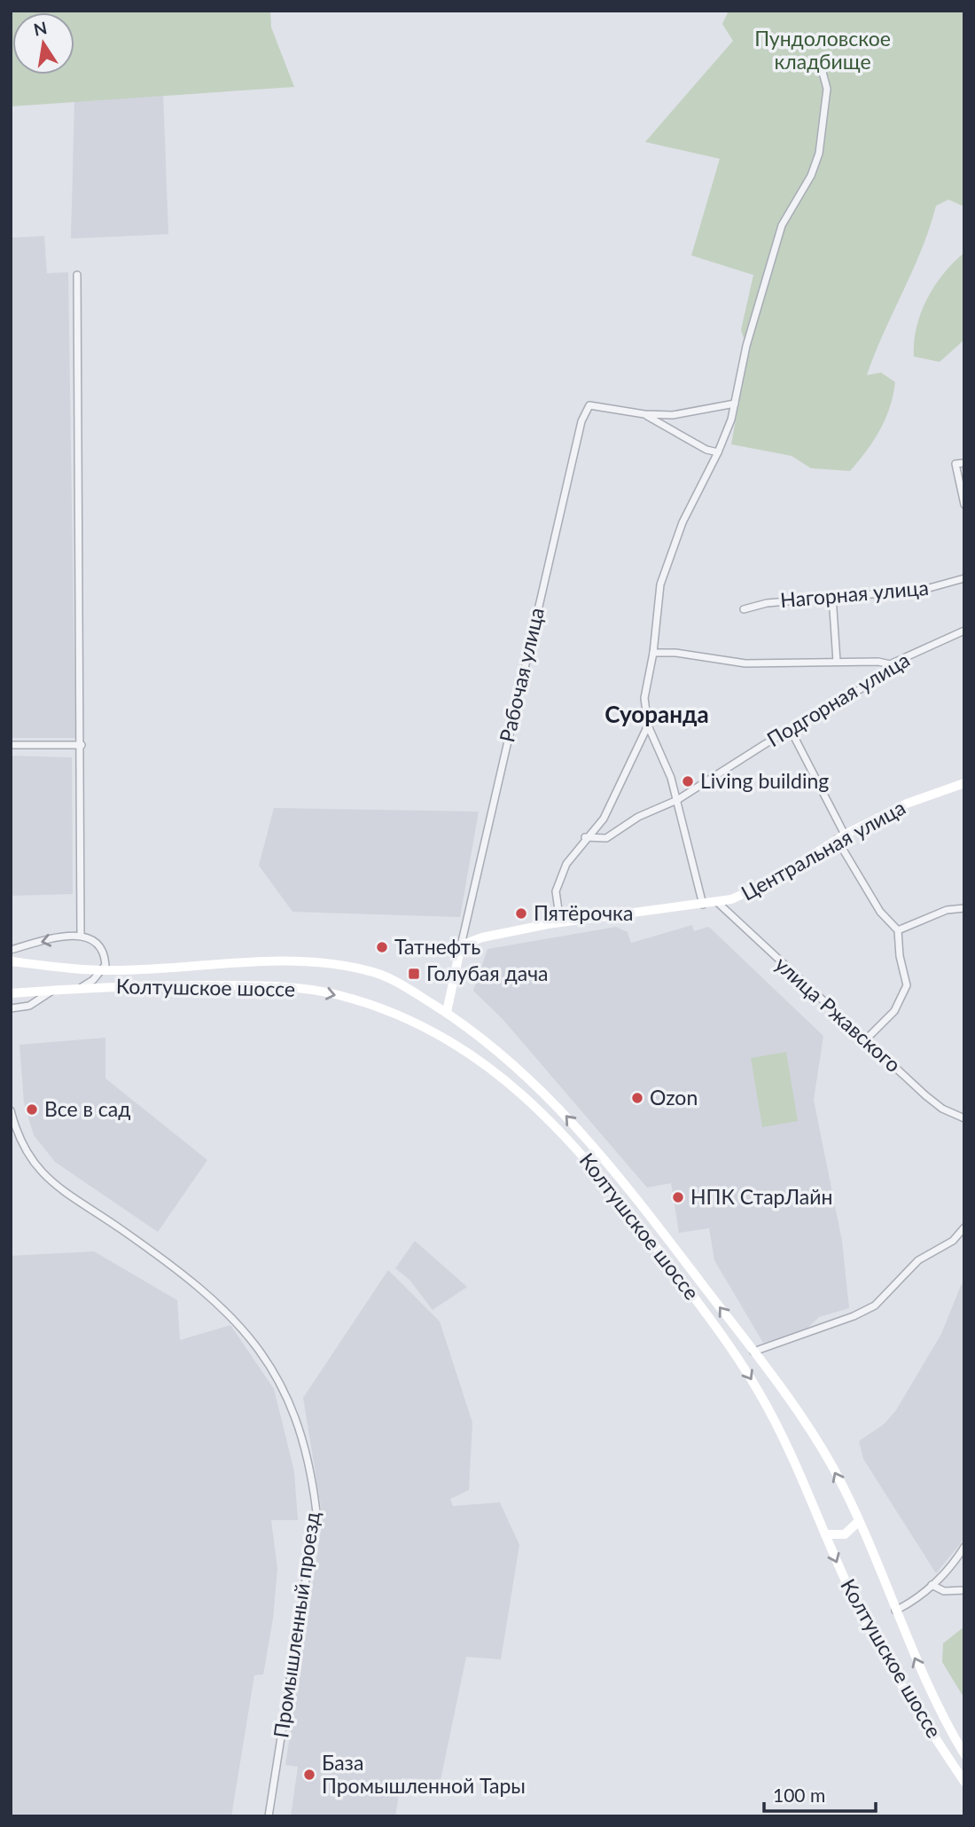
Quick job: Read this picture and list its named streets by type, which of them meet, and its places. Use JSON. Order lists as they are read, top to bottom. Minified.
{"streets":{"main road":["Центральная улица","Колтушское шоссе"],"street":["Нагорная улица","Рабочая улица","Подгорная улица","улица Ржавского","Промышленный проезд"]},"crossings":[["Рабочая улица","Центральная улица"],["Центральная улица","улица Ржавского"]],"districts":["Суоранда"],"parks":["Пундоловское кладбище"],"places":{"other":["Living building","Пятёрочка","Татнефть","Ozon","Все в сад","НПК СтарЛайн","База Промышленной Тары"],"transit":["Голубая дача"]},"scale_bar":"100 m","north":"top"}
